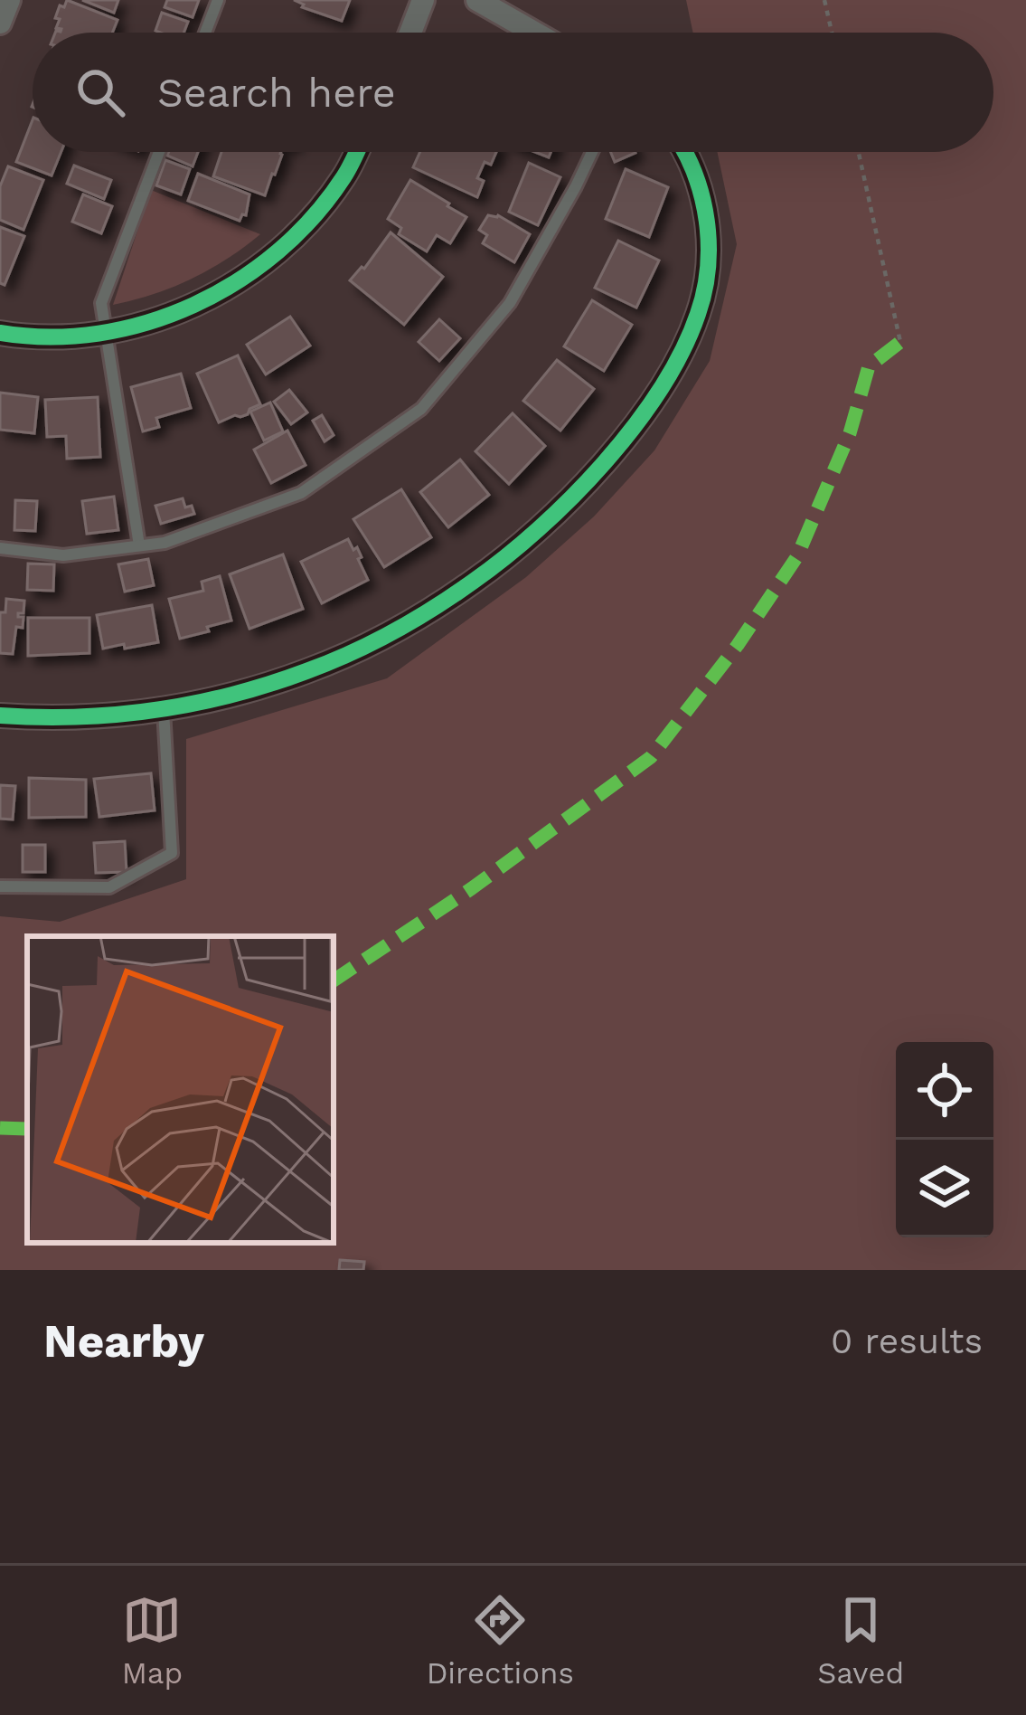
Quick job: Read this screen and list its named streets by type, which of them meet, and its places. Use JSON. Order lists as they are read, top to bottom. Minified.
{"page":{"search":"Search here","heading":["Nearby","0 results"],"nav":["Map","Directions","Saved"]}}
